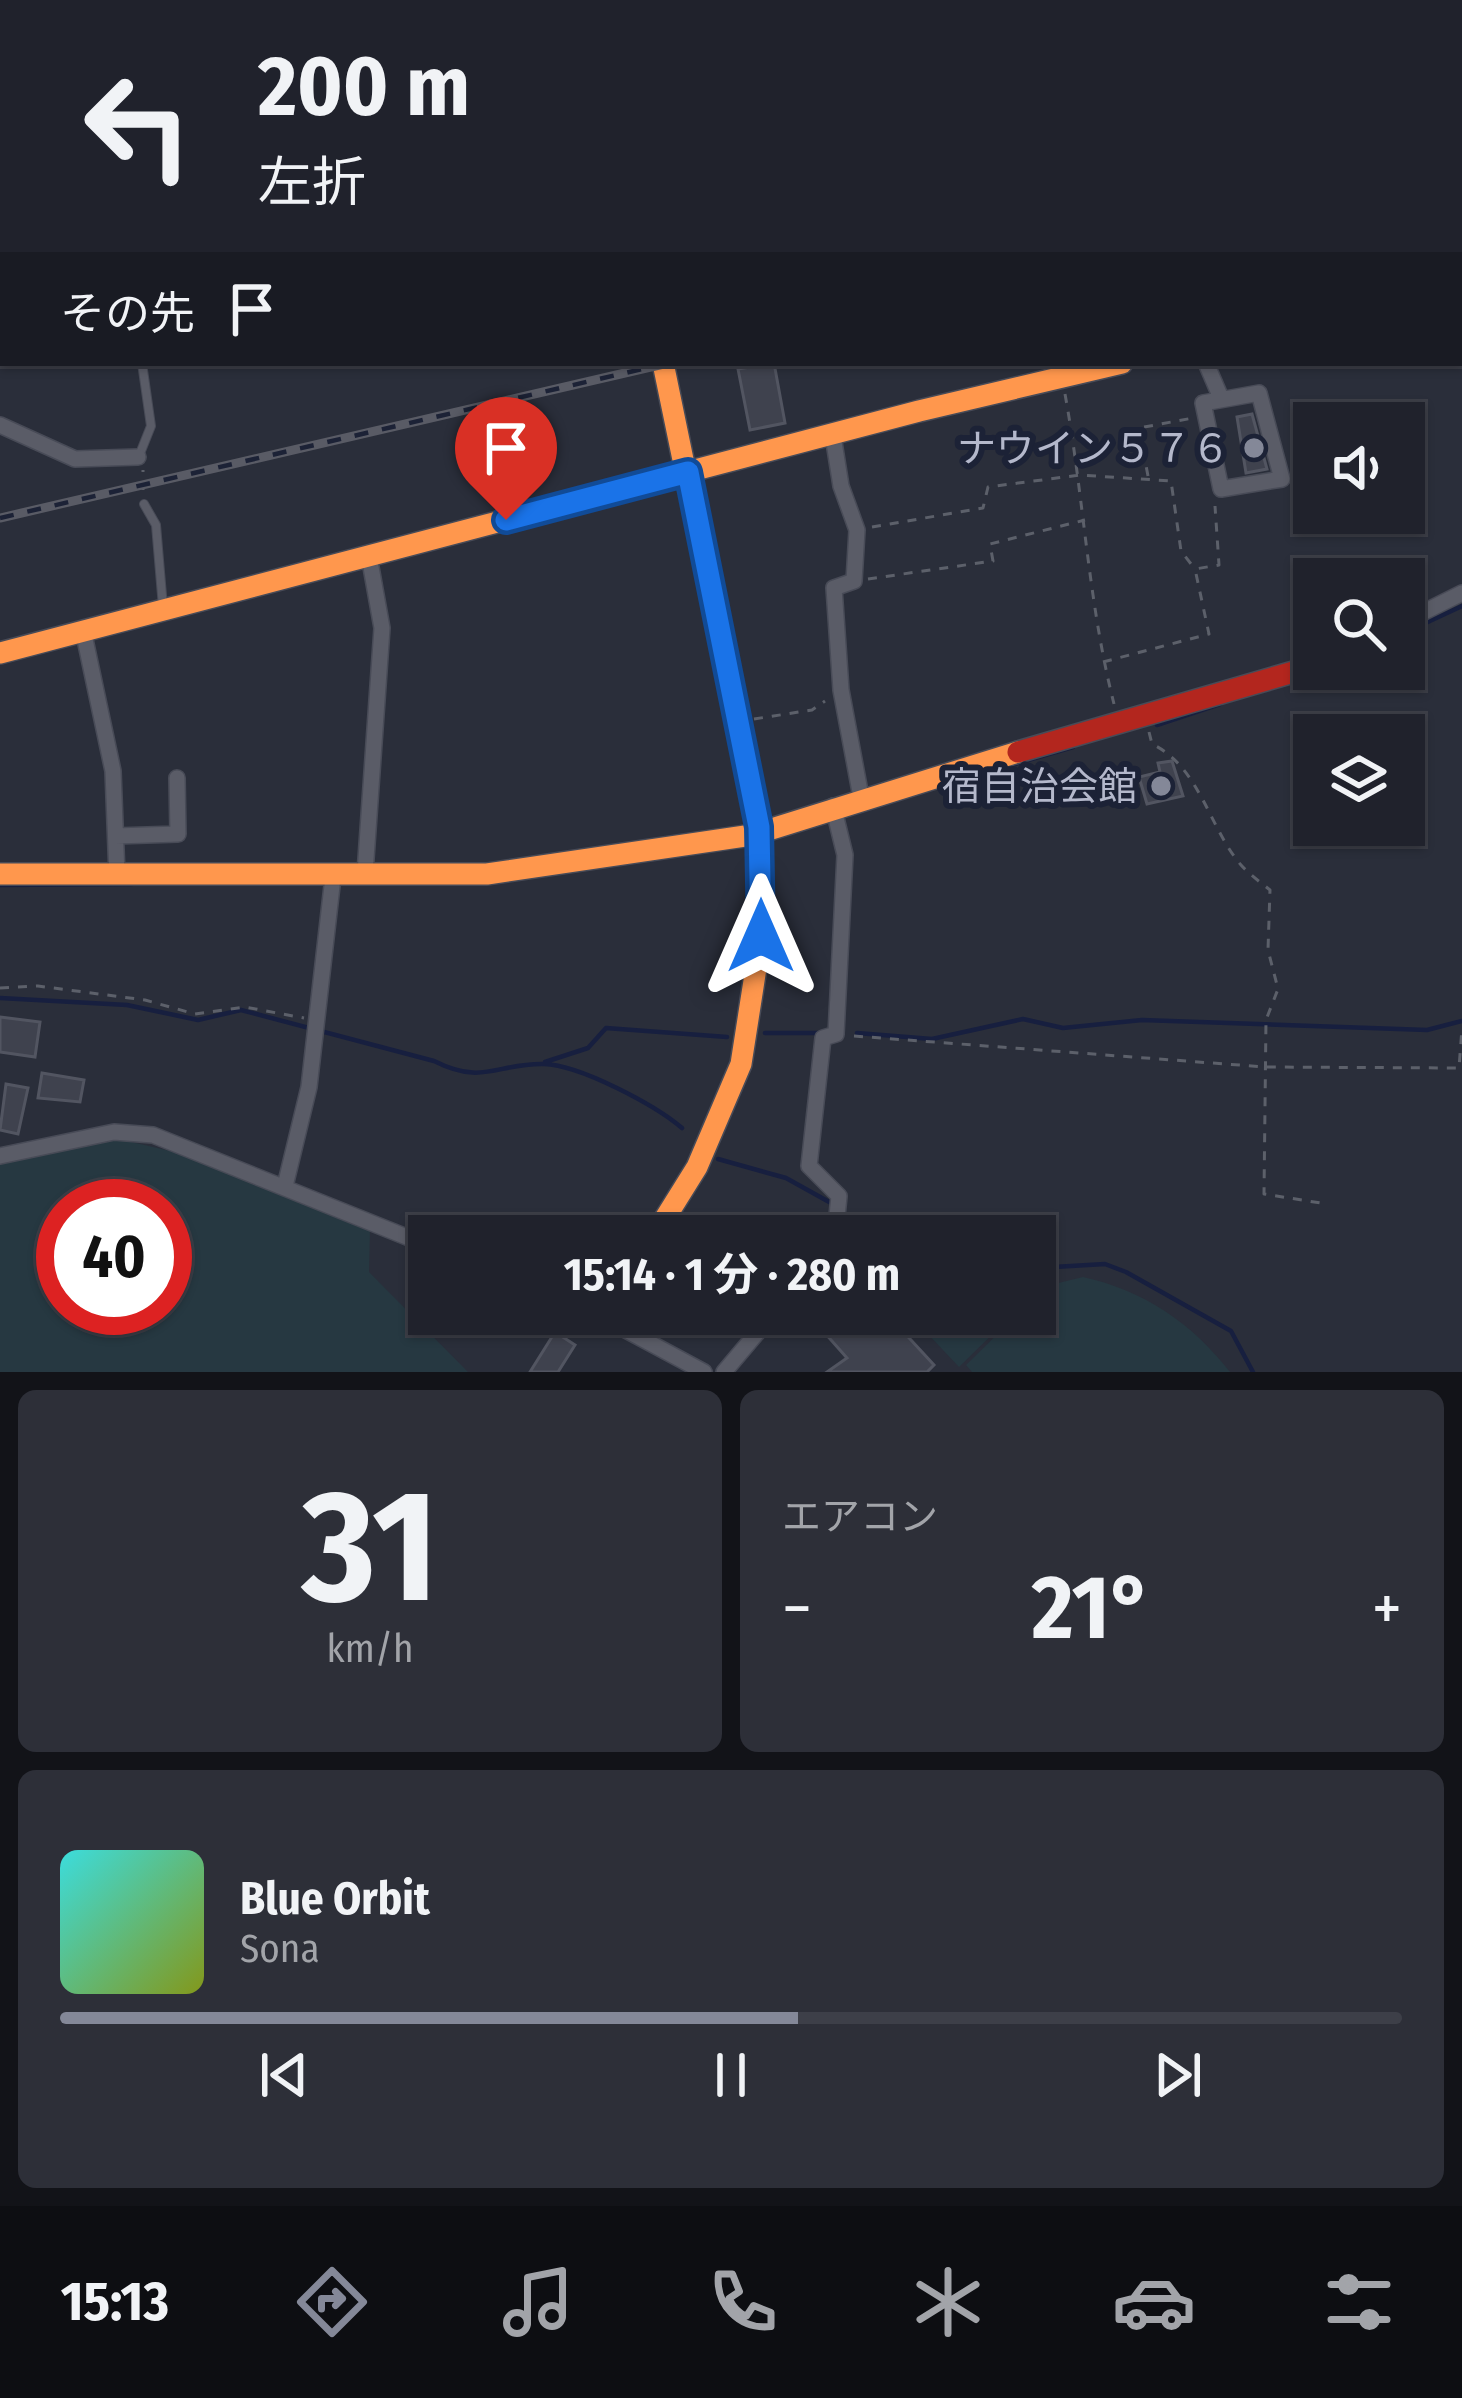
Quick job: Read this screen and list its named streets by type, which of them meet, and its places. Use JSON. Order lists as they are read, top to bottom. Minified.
{"places":["ナウイン５７６","宿自治会館"],"page":{"turn":["200 m","左折"],"then":"その先","limit":"40","trip":"15:14 · 1 分 · 280 m","tile":[["31","km/h"],"エアコン"],"heat":["−","21°","+"],"song":["Blue Orbit","Sona"],"tabs":"15:13"}}
